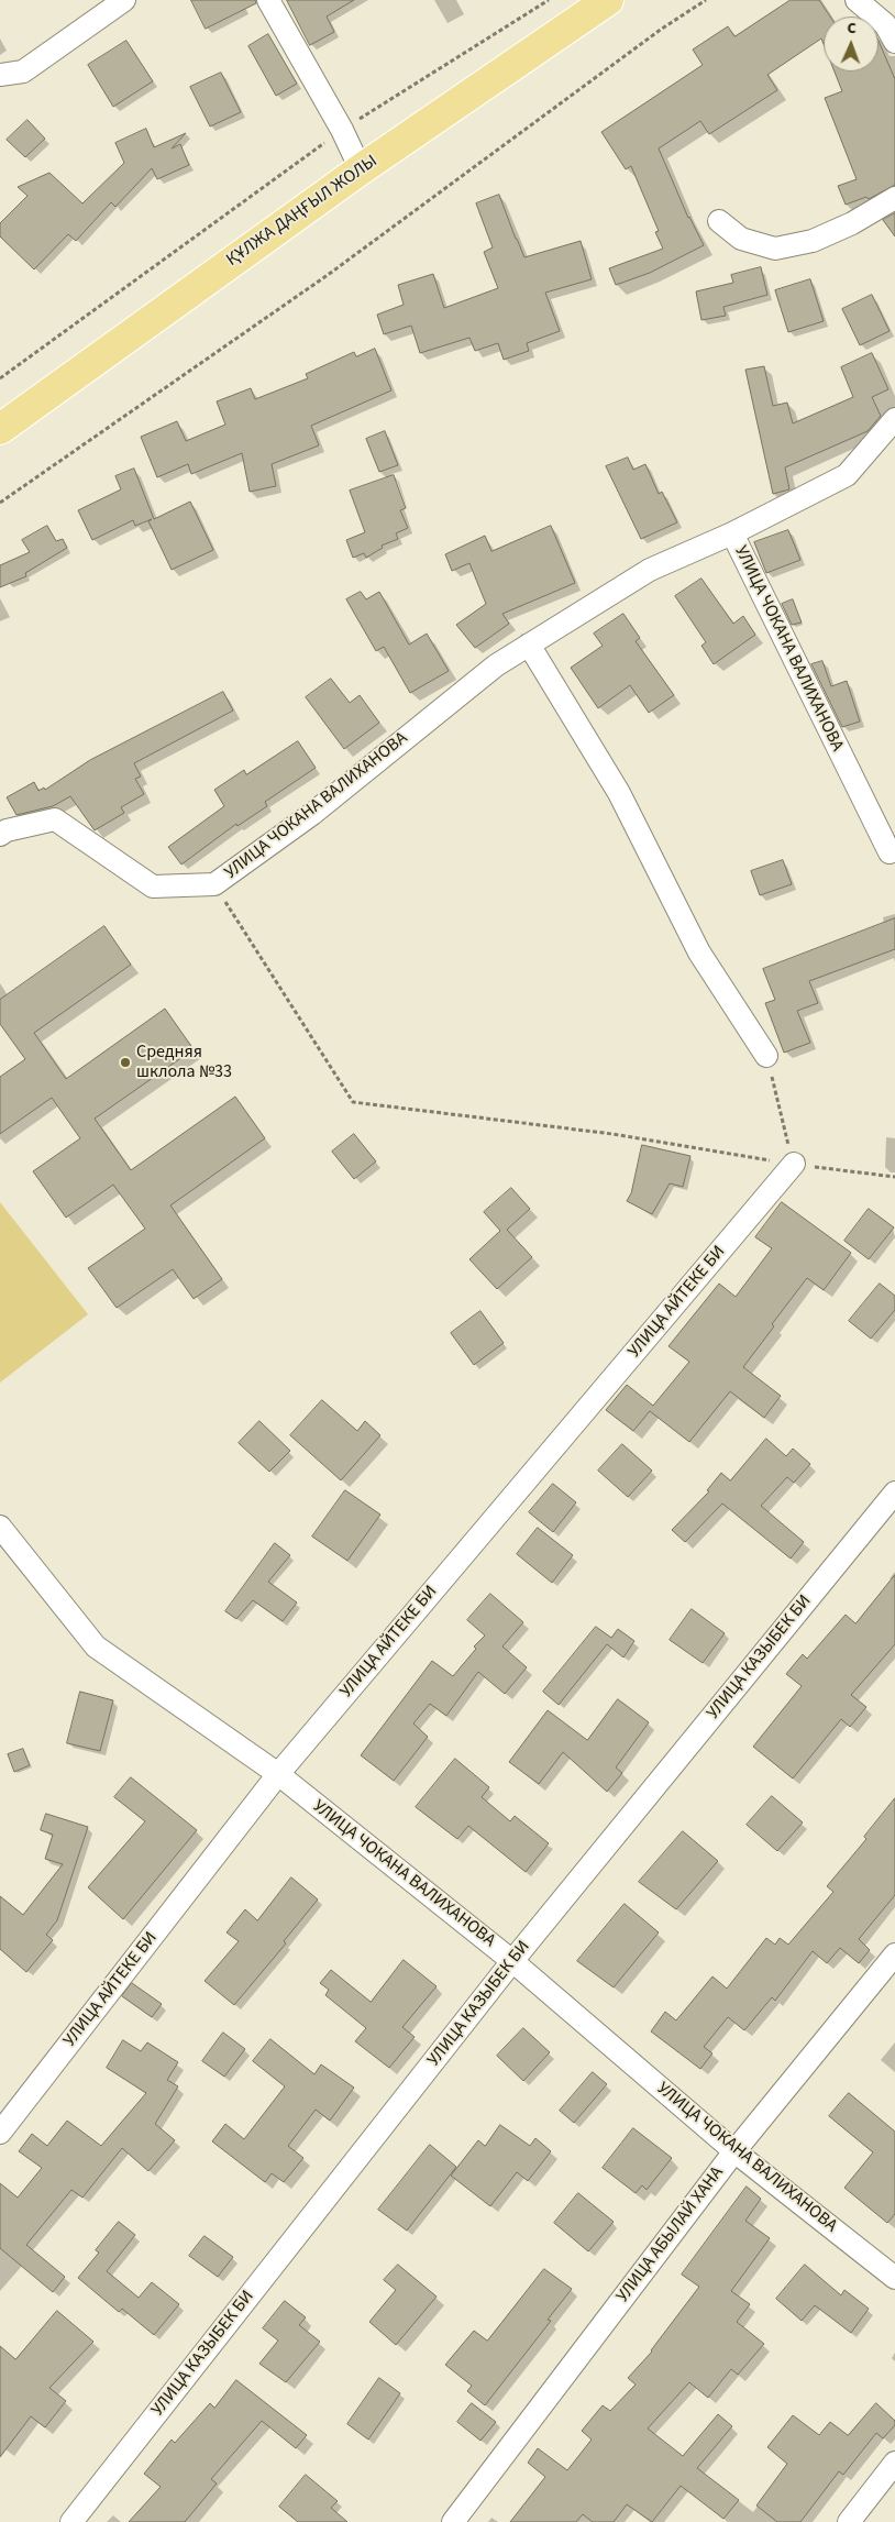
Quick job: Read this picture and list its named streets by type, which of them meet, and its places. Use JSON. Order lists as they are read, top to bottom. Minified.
{"streets":{"main road":["ҚҰЛЖА ДАҢҒЫЛ ЖОЛЫ"],"street":["УЛИЦА ЧОКАНА ВАЛИХАНОВА","УЛИЦА АЙТЕКЕ БИ","УЛИЦА КАЗЫБЕК БИ","УЛИЦА АБЫЛАЙ ХАНА"]},"crossings":[["УЛИЦА ЧОКАНА ВАЛИХАНОВА","УЛИЦА АЙТЕКЕ БИ"],["УЛИЦА ЧОКАНА ВАЛИХАНОВА","УЛИЦА КАЗЫБЕК БИ"],["УЛИЦА ЧОКАНА ВАЛИХАНОВА","УЛИЦА АБЫЛАЙ ХАНА"]],"places":["Средняя шклола №33"],"north":"top"}
